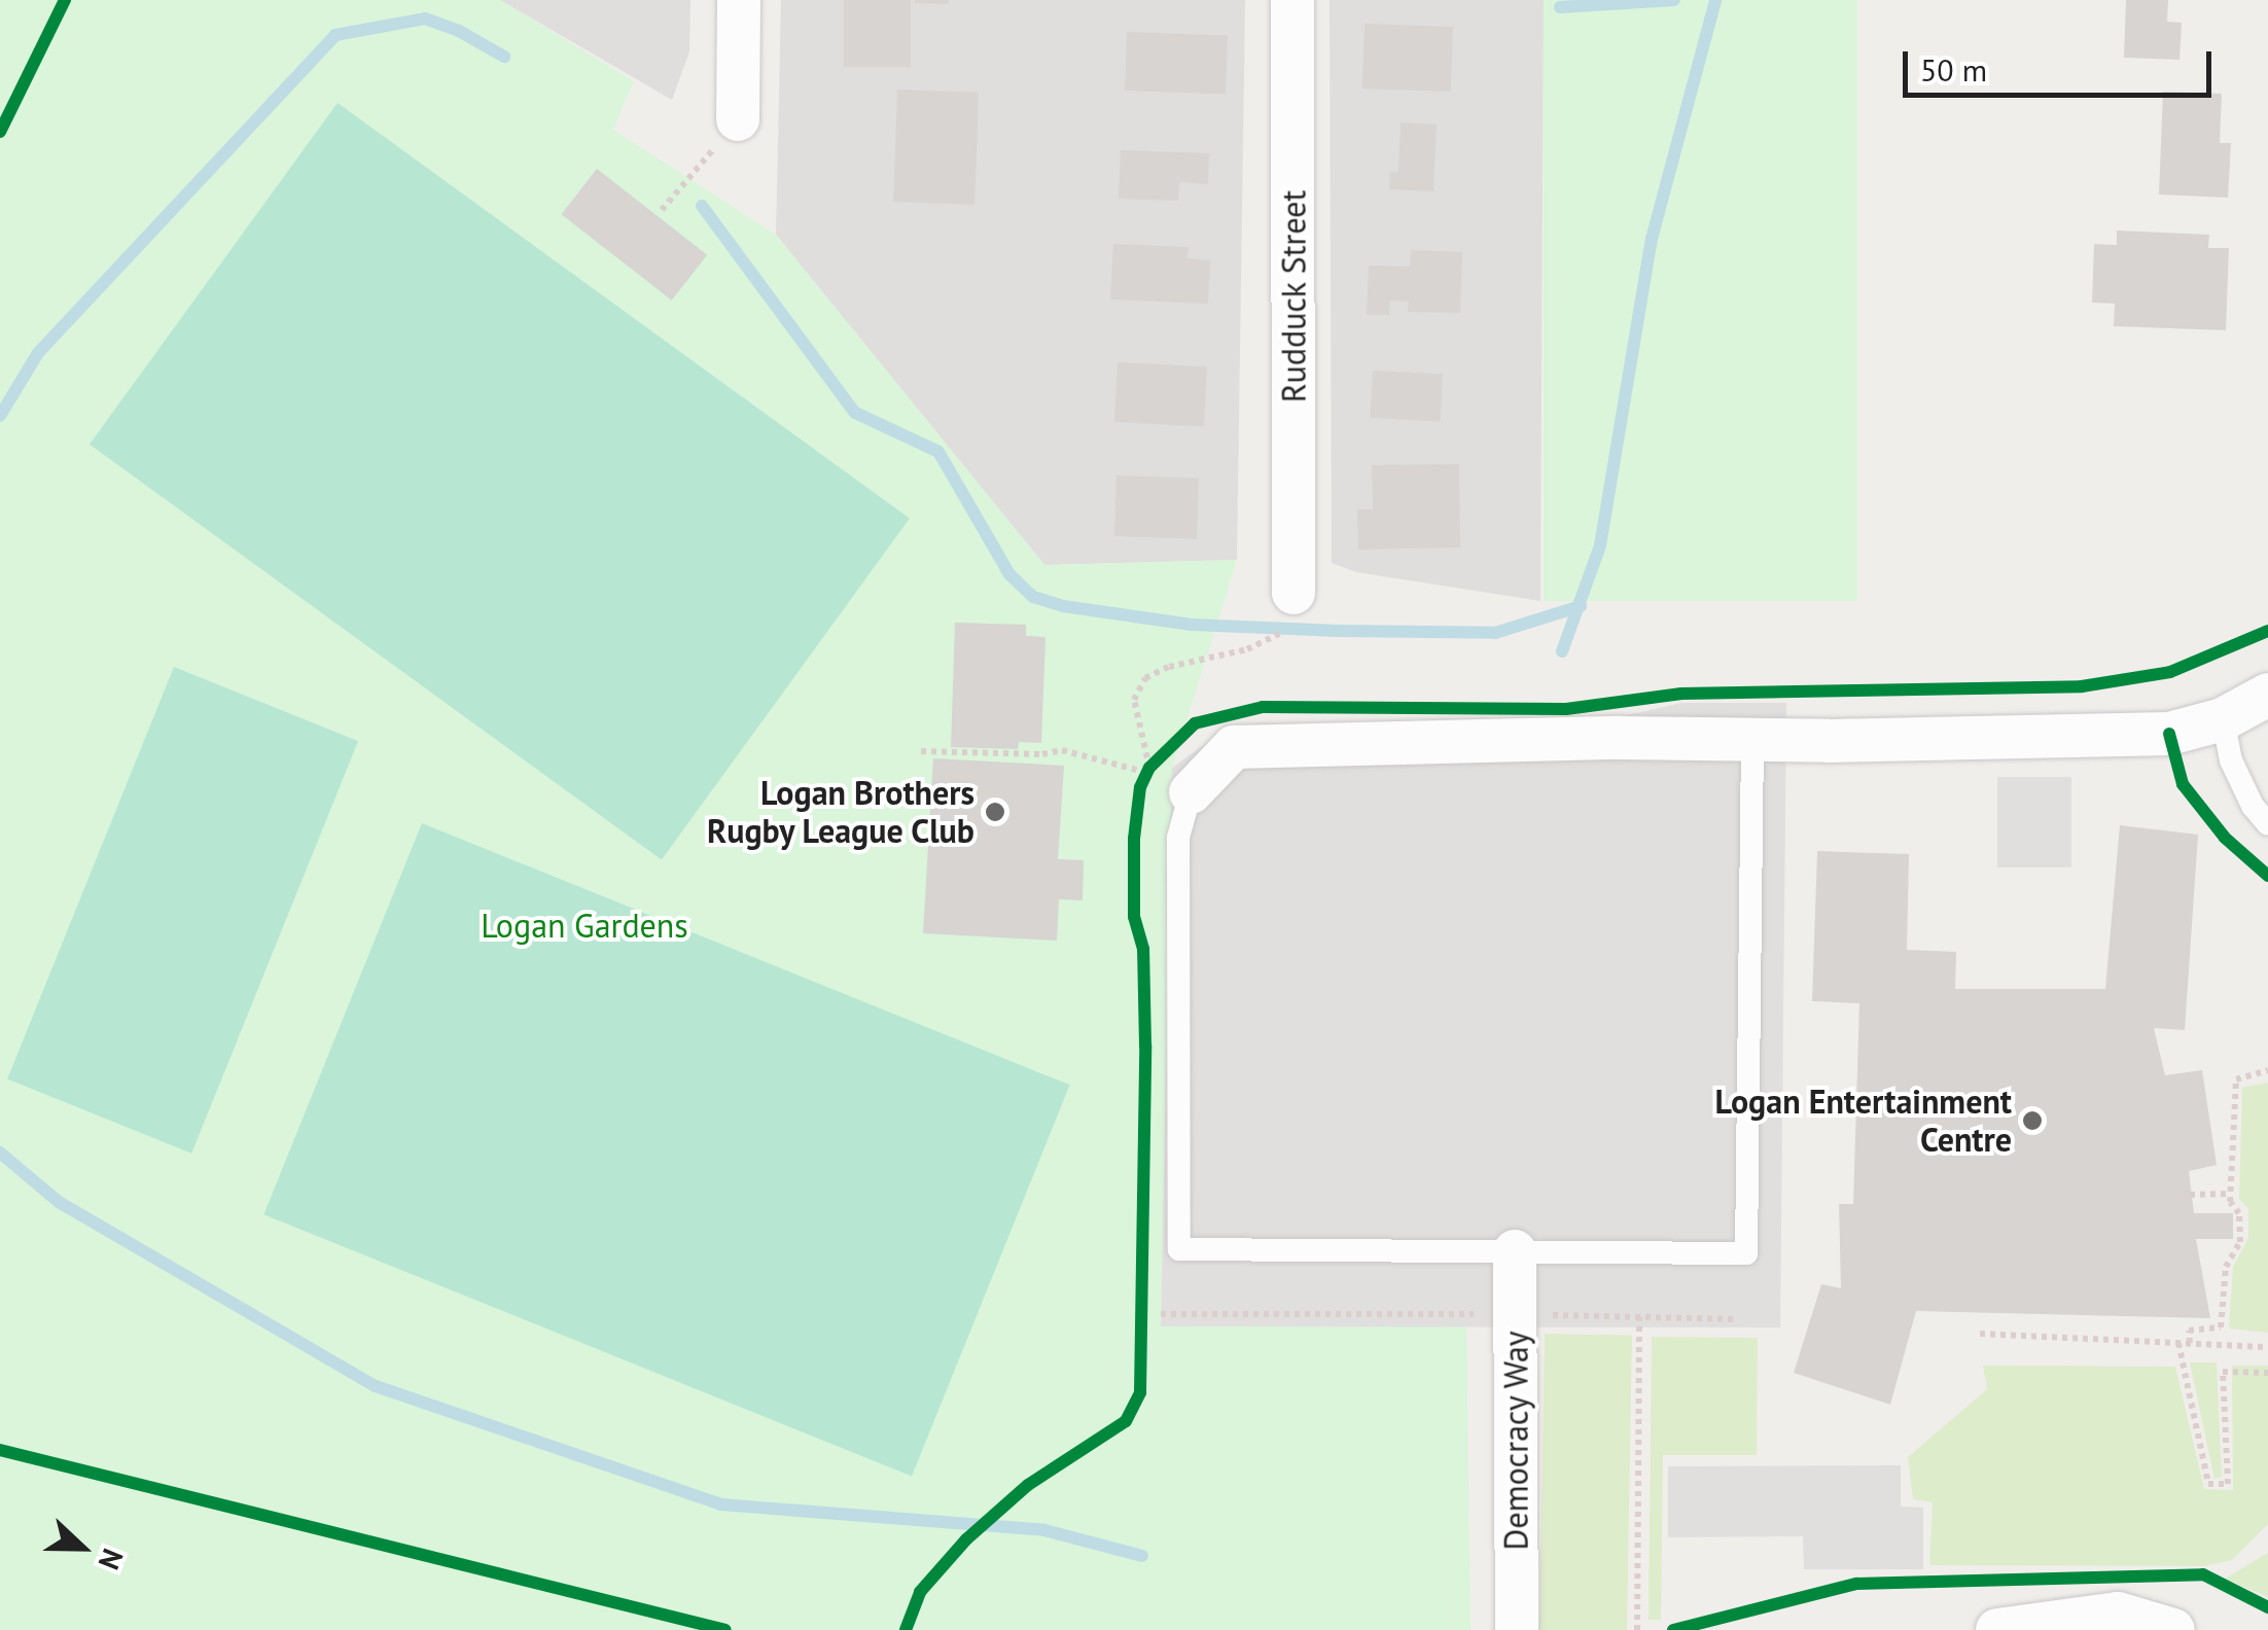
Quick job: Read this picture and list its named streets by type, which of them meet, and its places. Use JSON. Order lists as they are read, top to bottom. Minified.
{"streets":{"street":["Rudduck Street","Democracy Way"]},"parks":["Logan Gardens"],"places":["Logan Brothers Rugby League Club","Logan Entertainment Centre"],"scale_bar":"50 m","north":"right"}
